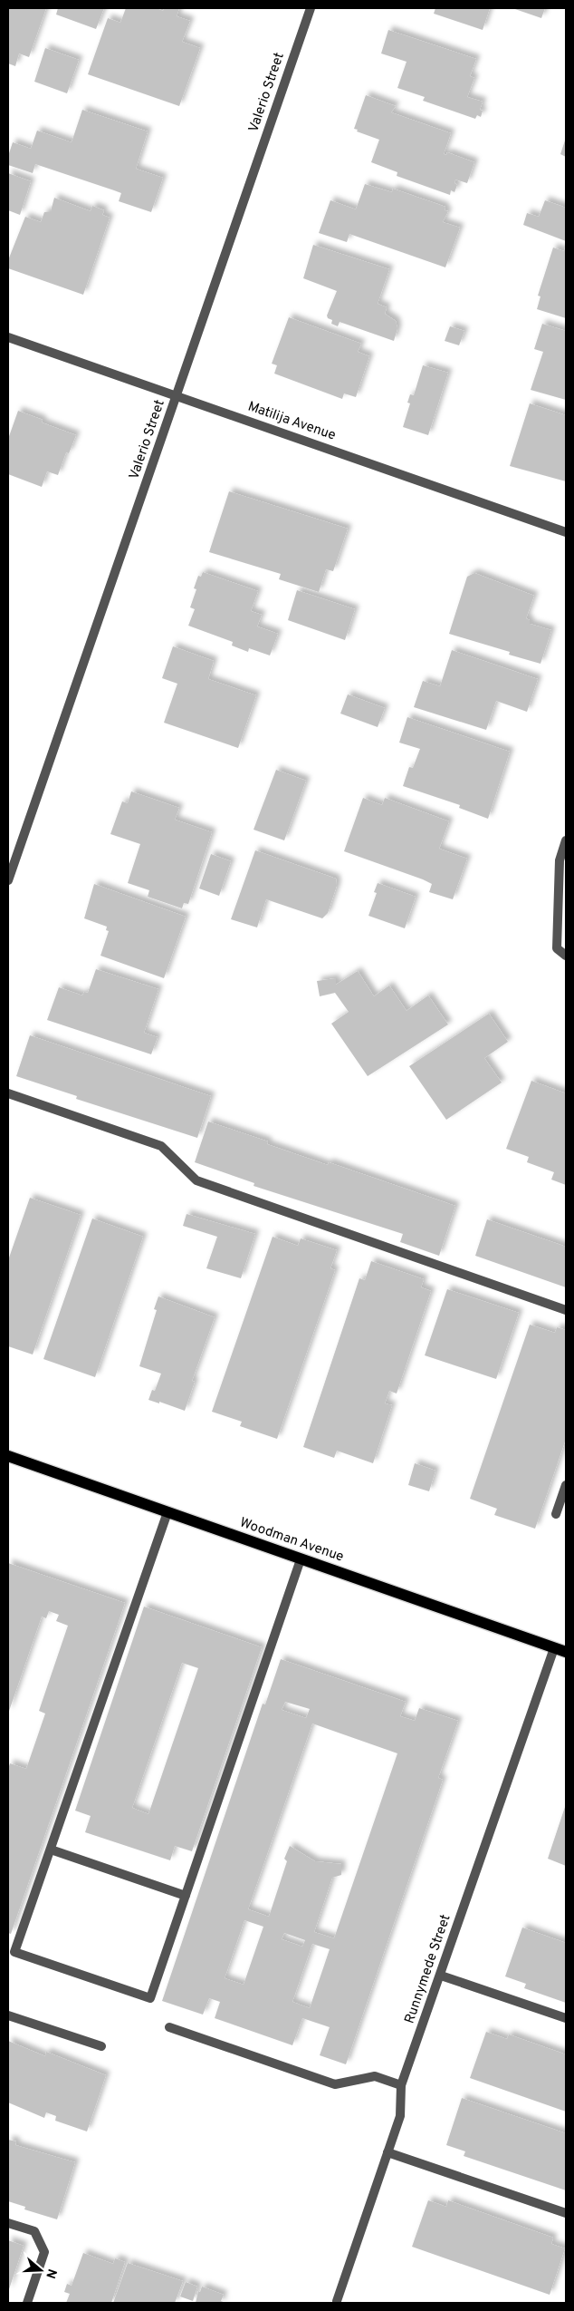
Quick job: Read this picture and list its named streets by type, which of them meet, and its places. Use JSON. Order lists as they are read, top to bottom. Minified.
{"streets":{"main road":["Woodman Avenue"],"street":["Valerio Street","Matilija Avenue","Runnymede Street"]},"crossings":[["Valerio Street","Matilija Avenue"],["Woodman Avenue","Runnymede Street"]],"north":"right"}
